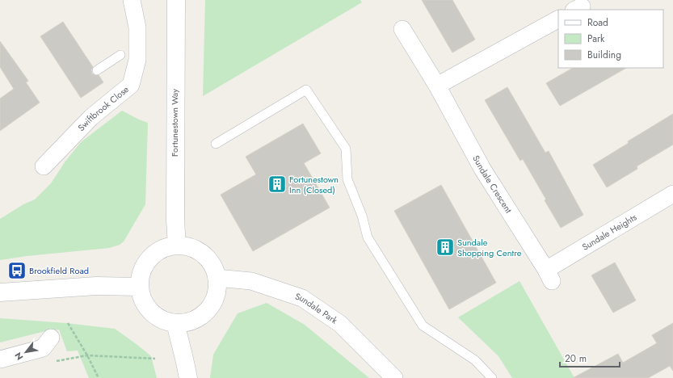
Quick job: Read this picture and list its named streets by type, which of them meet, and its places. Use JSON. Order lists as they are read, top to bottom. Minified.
{"streets":{"street":["Swiftbrook Close","Fortunestown Way","Sundale Crescent","Sundale Heights","Sundale Park"]},"crossings":[["Fortunestown Way","Sundale Park"],["Sundale Crescent","Sundale Heights"]],"places":{"building":["Fortunestown Inn (Closed)","Sundale Shopping Centre"],"bus stop":["Brookfield Road"]},"legend":["Road","Park","Building"],"scale_bar":"20 m","north":"bottom left"}
